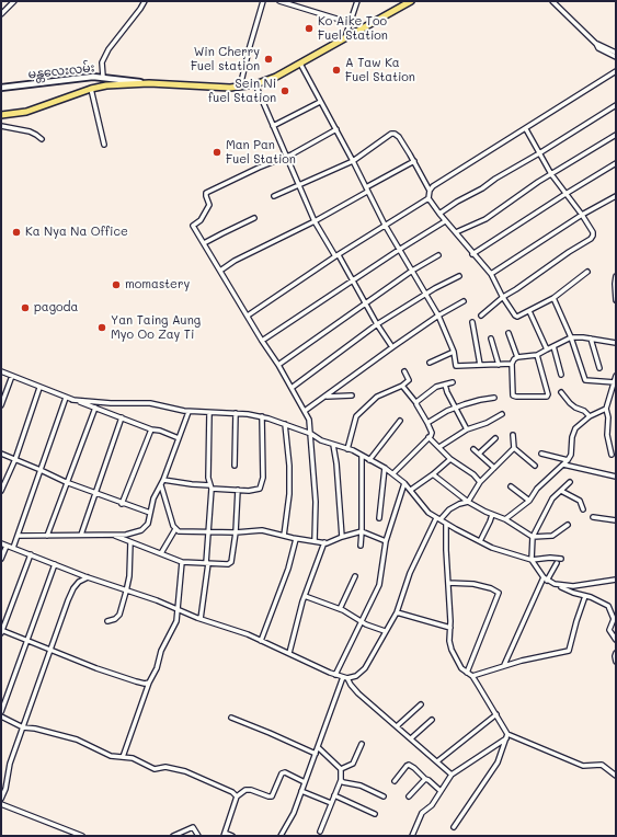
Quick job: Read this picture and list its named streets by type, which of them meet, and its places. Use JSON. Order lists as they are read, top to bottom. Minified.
{"streets":{"main road":["မန္တလေးလမ်း"]},"places":["Ko Aike Too Fuel Station","Win Cherry Fuel station","A Taw Ka Fuel Station","Sein Ni fuel Station","Man Pan Fuel Station","Ka Nya Na Office","momastery","pagoda","Yan Taing Aung Myo Oo Zay Ti"]}
